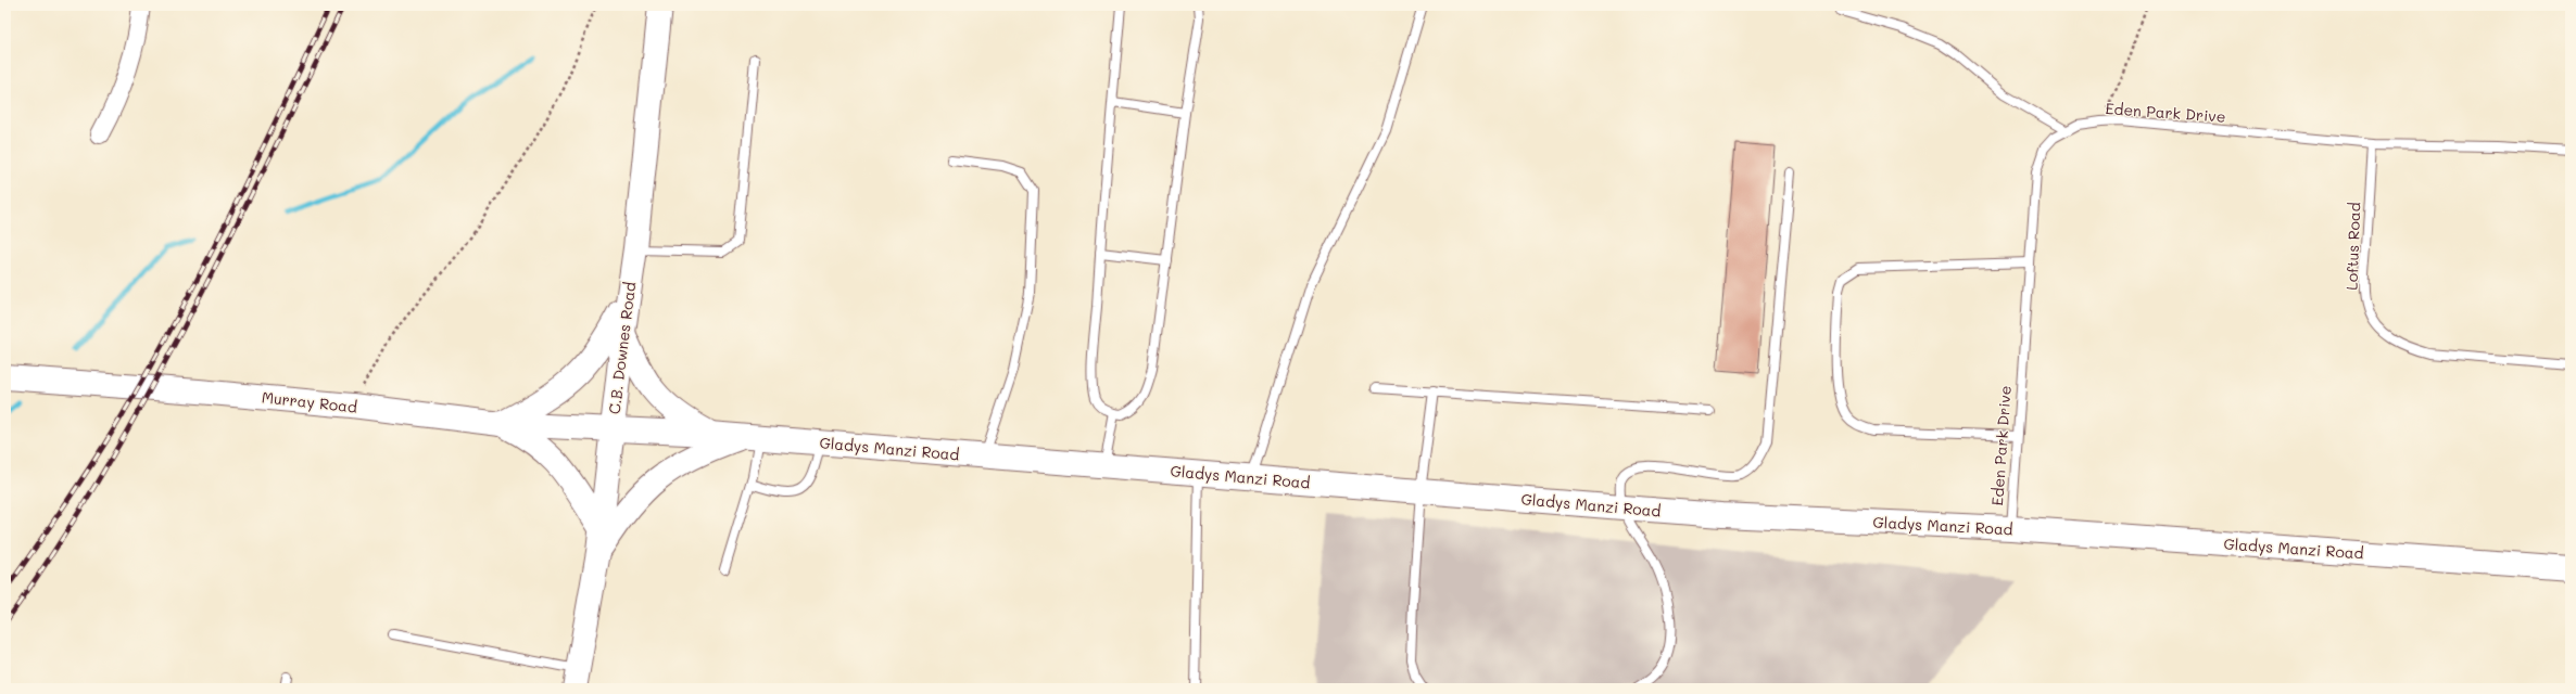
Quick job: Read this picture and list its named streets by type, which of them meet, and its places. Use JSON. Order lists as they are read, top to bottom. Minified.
{"streets":{"main road":["C.B. Downes Road","Murray Road","Gladys Manzi Road"],"lane":["Eden Park Drive","Loftus Road"]},"crossings":[["Eden Park Drive","Loftus Road"],["Eden Park Drive","Gladys Manzi Road"],["C.B. Downes Road","Murray Road"],["C.B. Downes Road","Gladys Manzi Road"],["Murray Road","Gladys Manzi Road"]]}
